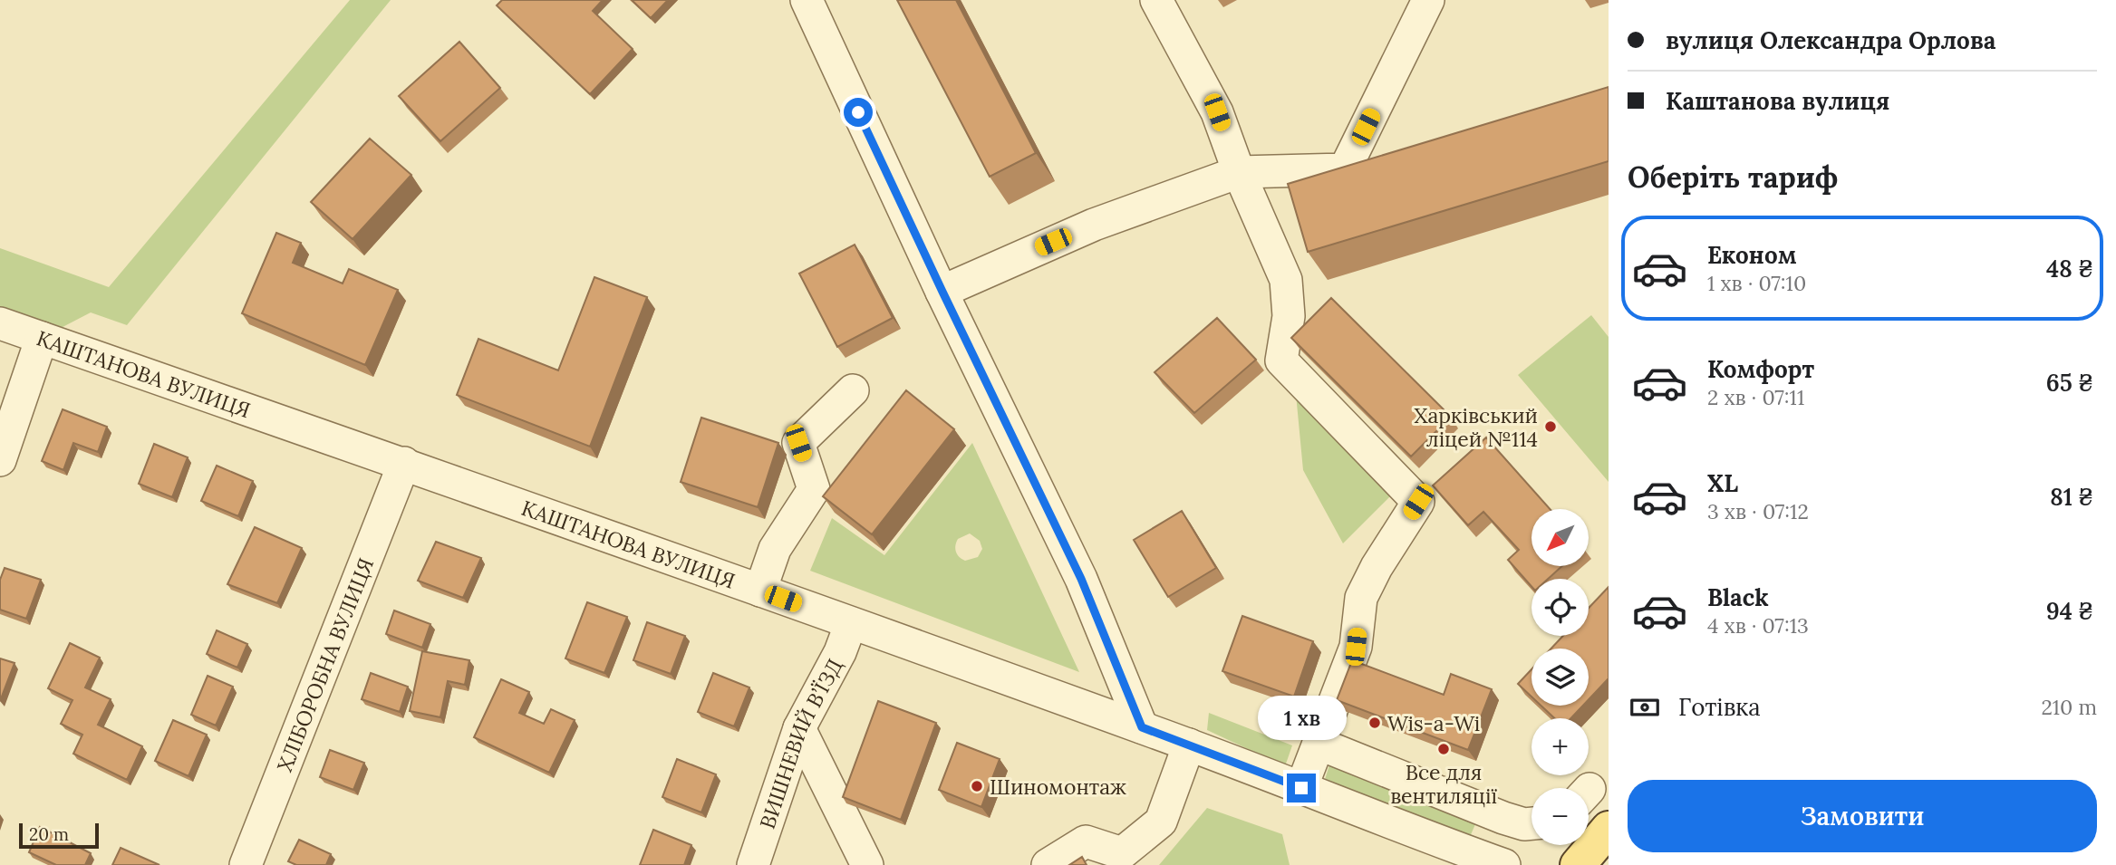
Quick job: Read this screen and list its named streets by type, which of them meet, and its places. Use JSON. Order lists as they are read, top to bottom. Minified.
{"streets":{"street":["КАШТАНОВА ВУЛИЦЯ","ХЛІБОРОБНА ВУЛИЦЯ","ВИШНЕВИЙ В’ЇЗД"]},"crossings":[["КАШТАНОВА ВУЛИЦЯ","ХЛІБОРОБНА ВУЛИЦЯ"],["КАШТАНОВА ВУЛИЦЯ","ВИШНЕВИЙ В’ЇЗД"]],"places":["Харківський ліцей №114","Wis-a-Wi","Все для вентиляції","Шиномонтаж"],"scale_bar":"20 m","north":"bottom left","page":{"banner":["вулиця Олександра Орлова","Каштанова вулиця"],"heading":"Оберіть тариф","list":[{"name":"Економ","note":"1 хв · 07:10","value":"48 ₴"},{"name":"Комфорт","note":"2 хв · 07:11","value":"65 ₴"},{"name":"XL","note":"3 хв · 07:12","value":"81 ₴"},{"name":"Black","note":"4 хв · 07:13","value":"94 ₴"}],"map_buttons":["+","−"],"pay":["Готівка","210 m"],"bubble":"1 хв","buttons":"Замовити","scale":"20 m"}}
